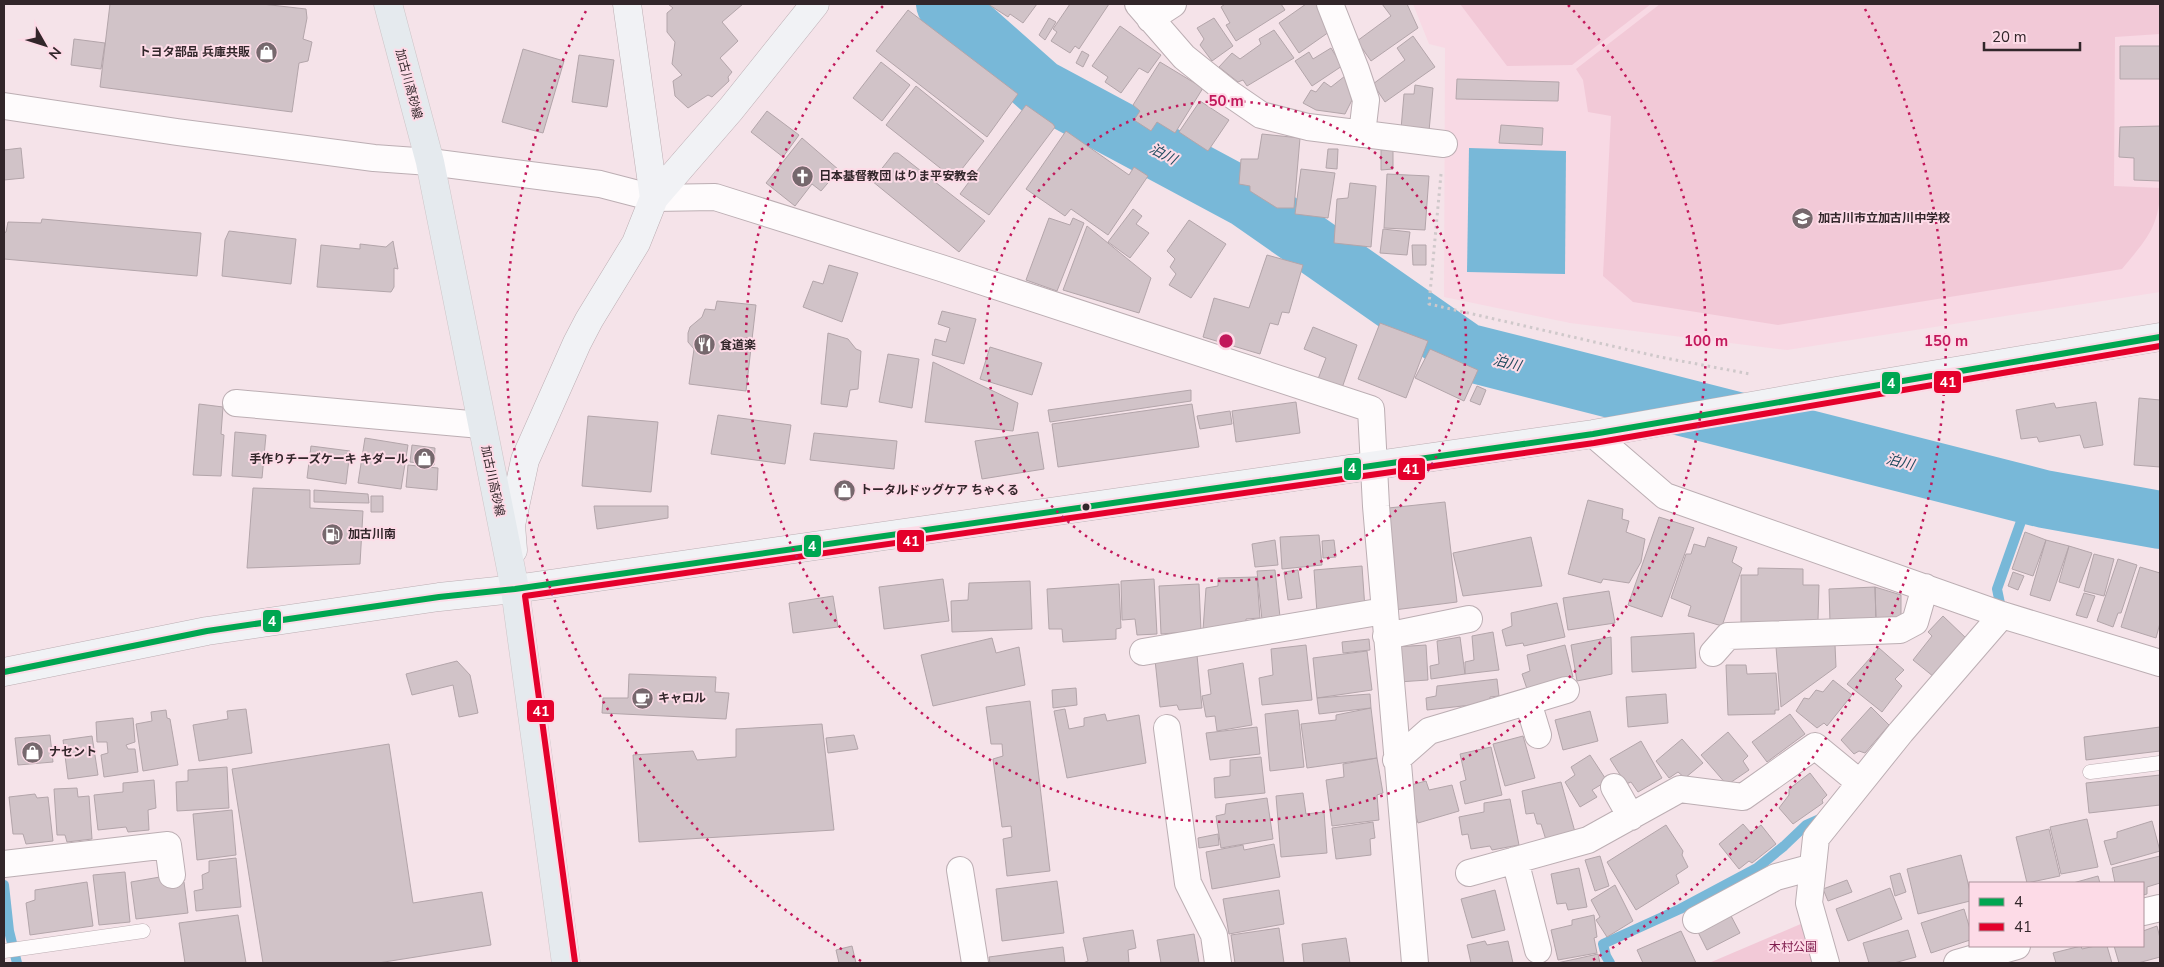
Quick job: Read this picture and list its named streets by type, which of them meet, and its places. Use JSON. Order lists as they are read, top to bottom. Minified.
{"streets":{"main road":["加古川高砂線"]},"water":["泊川"],"parks":["木村公園"],"places":{"shop":["トヨタ部品 兵庫共販","手作りチーズケーキ キダール","トータルドッグケア ちゃくる","ナセント"],"church":["日本基督教団 はりま平安教会"],"school or university":["加古川市立加古川中学校"],"restaurant":["食道楽"],"fuel station":["加古川南"],"cafe":["キャロル"]},"lines":["transit line 4","transit line 41"],"legend":["4","41"],"scale_bar":"20 m","north":"bottom right","rings":["50 m","100 m","150 m"]}
